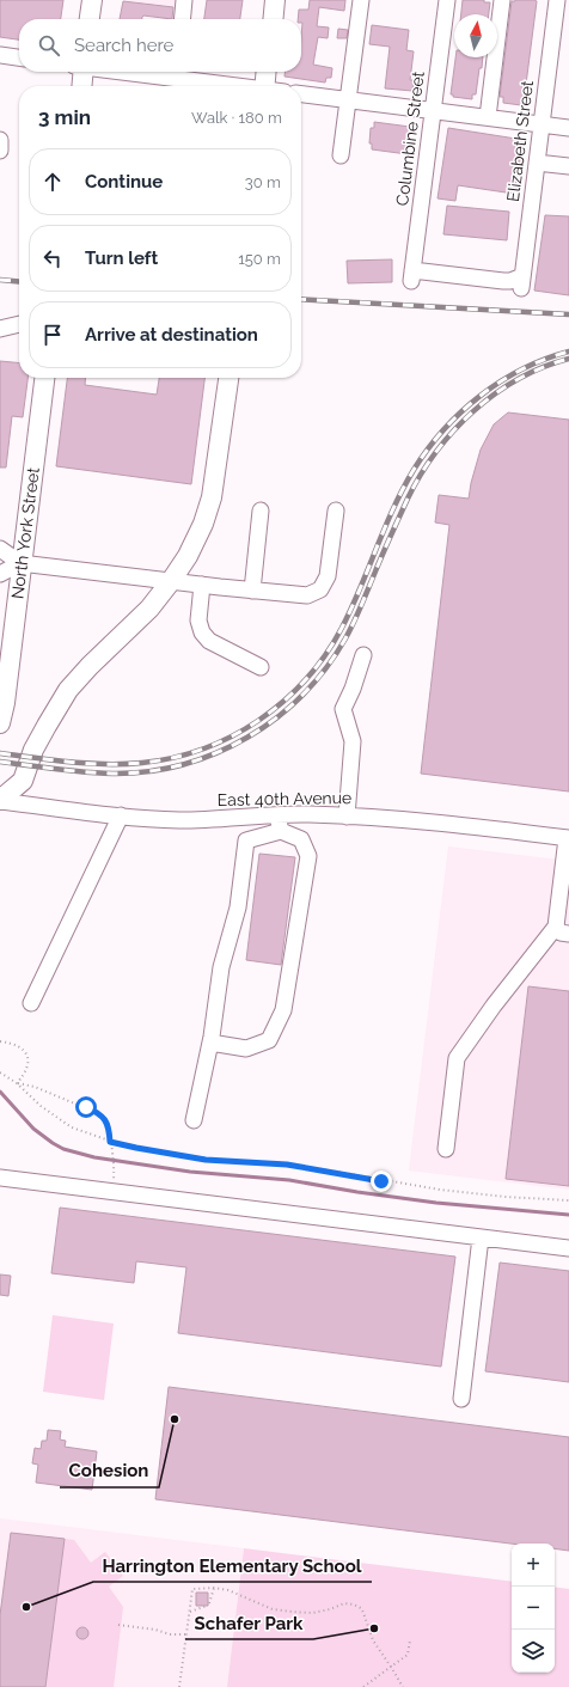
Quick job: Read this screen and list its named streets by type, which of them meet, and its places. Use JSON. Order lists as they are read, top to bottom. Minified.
{"streets":{"main road":["North York Street"],"street":["Columbine Street","Elizabeth Street","East 40th Avenue"]},"crossings":[["Columbine Street","Elizabeth Street"]],"places":["Cohesion","Harrington Elementary School","Schafer Park"],"north":"top","page":{"search":"Search here","heading":["3 min","Walk · 180 m"],"list":[["Continue","30 m"],["Turn left","150 m"],"Arrive at destination"],"map_buttons":["+","−"]}}
